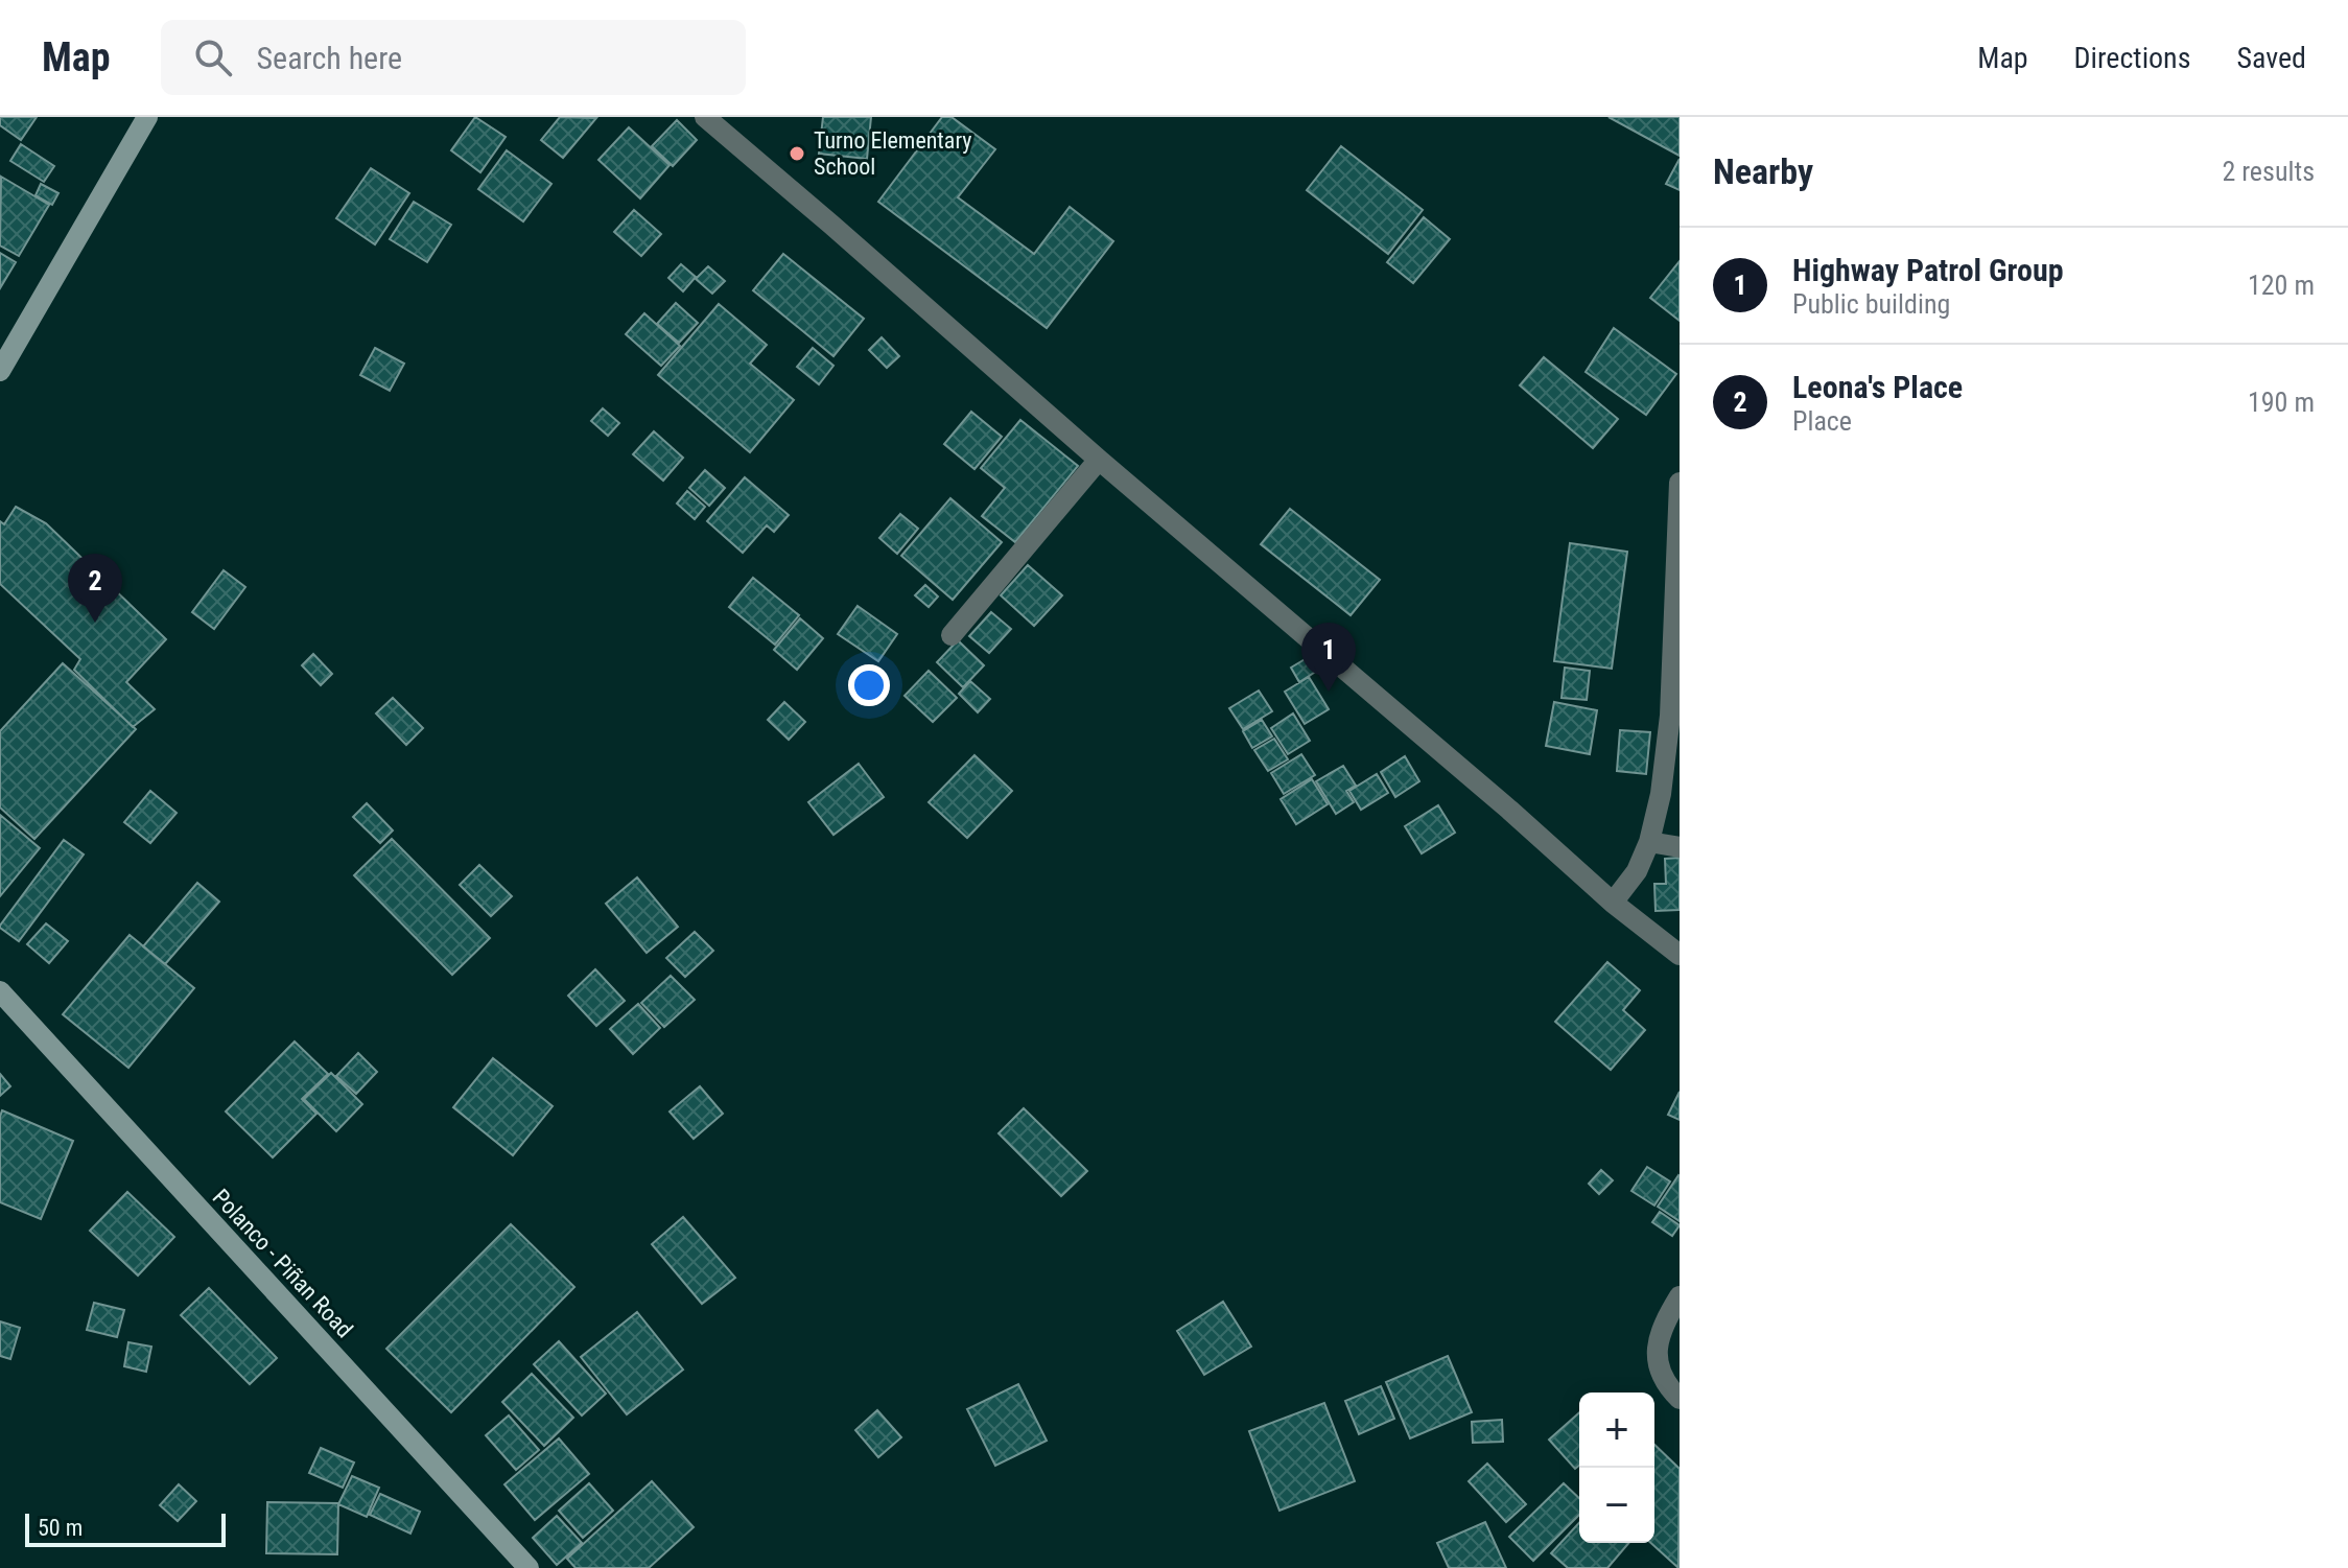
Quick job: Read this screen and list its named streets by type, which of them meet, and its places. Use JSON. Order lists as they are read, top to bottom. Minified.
{"streets":{"main road":["Polanco - Piñan Road"]},"places":["Turno Elementary School"],"scale_bar":"50 m","page":{"header":"Map","search":"Search here","nav":["Map","Directions","Saved"],"heading":["Nearby","2 results"],"list":[{"mark":"1","name":"Highway Patrol Group","note":"Public building","value":"120 m"},{"mark":"2","name":"Leona's Place","note":"Place","value":"190 m"}],"pins":["2","1"],"map_buttons":["+","−"],"scale":"50 m"}}
